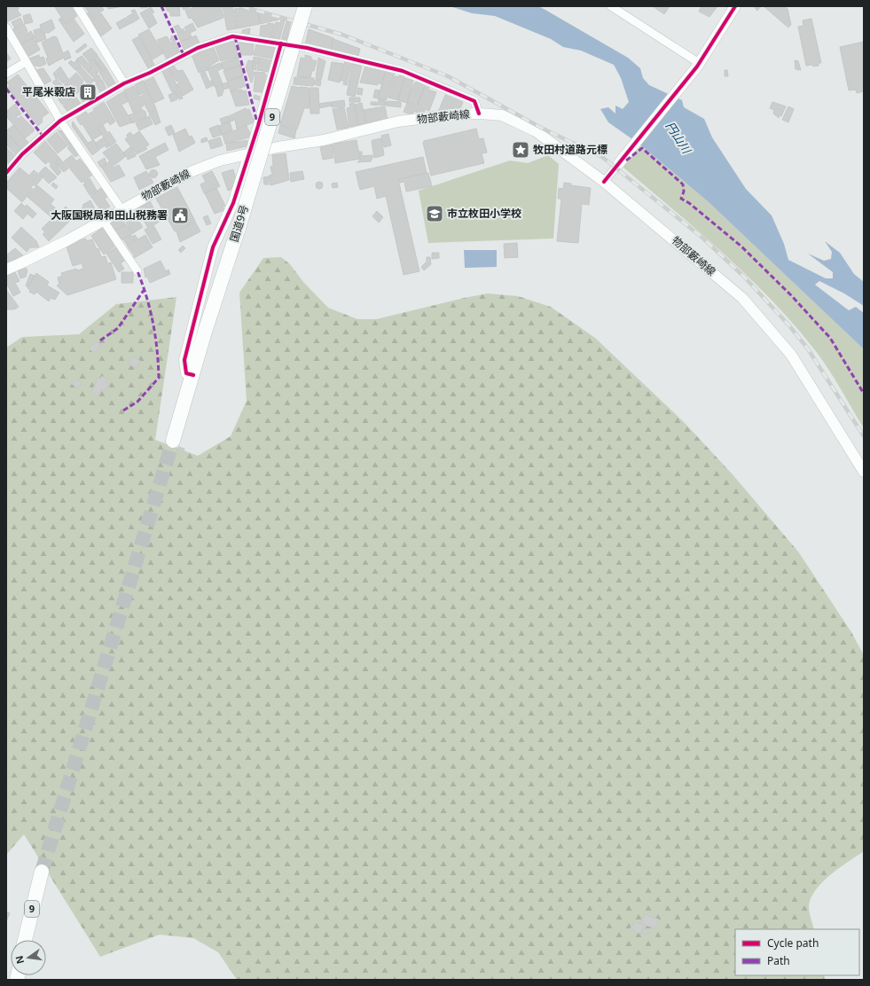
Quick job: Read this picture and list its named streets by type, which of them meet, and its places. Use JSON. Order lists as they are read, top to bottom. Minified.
{"streets":{"highway":["9","国道9号"],"main road":["物部藪崎線"]},"water":["円山川"],"places":{"building":["平尾米穀店"],"place":["牧田村道路元標"],"school or university":["市立枚田小学校"],"public building":["大阪国税局和田山税務署"]},"legend":["Cycle path","Path"],"north":"left"}
